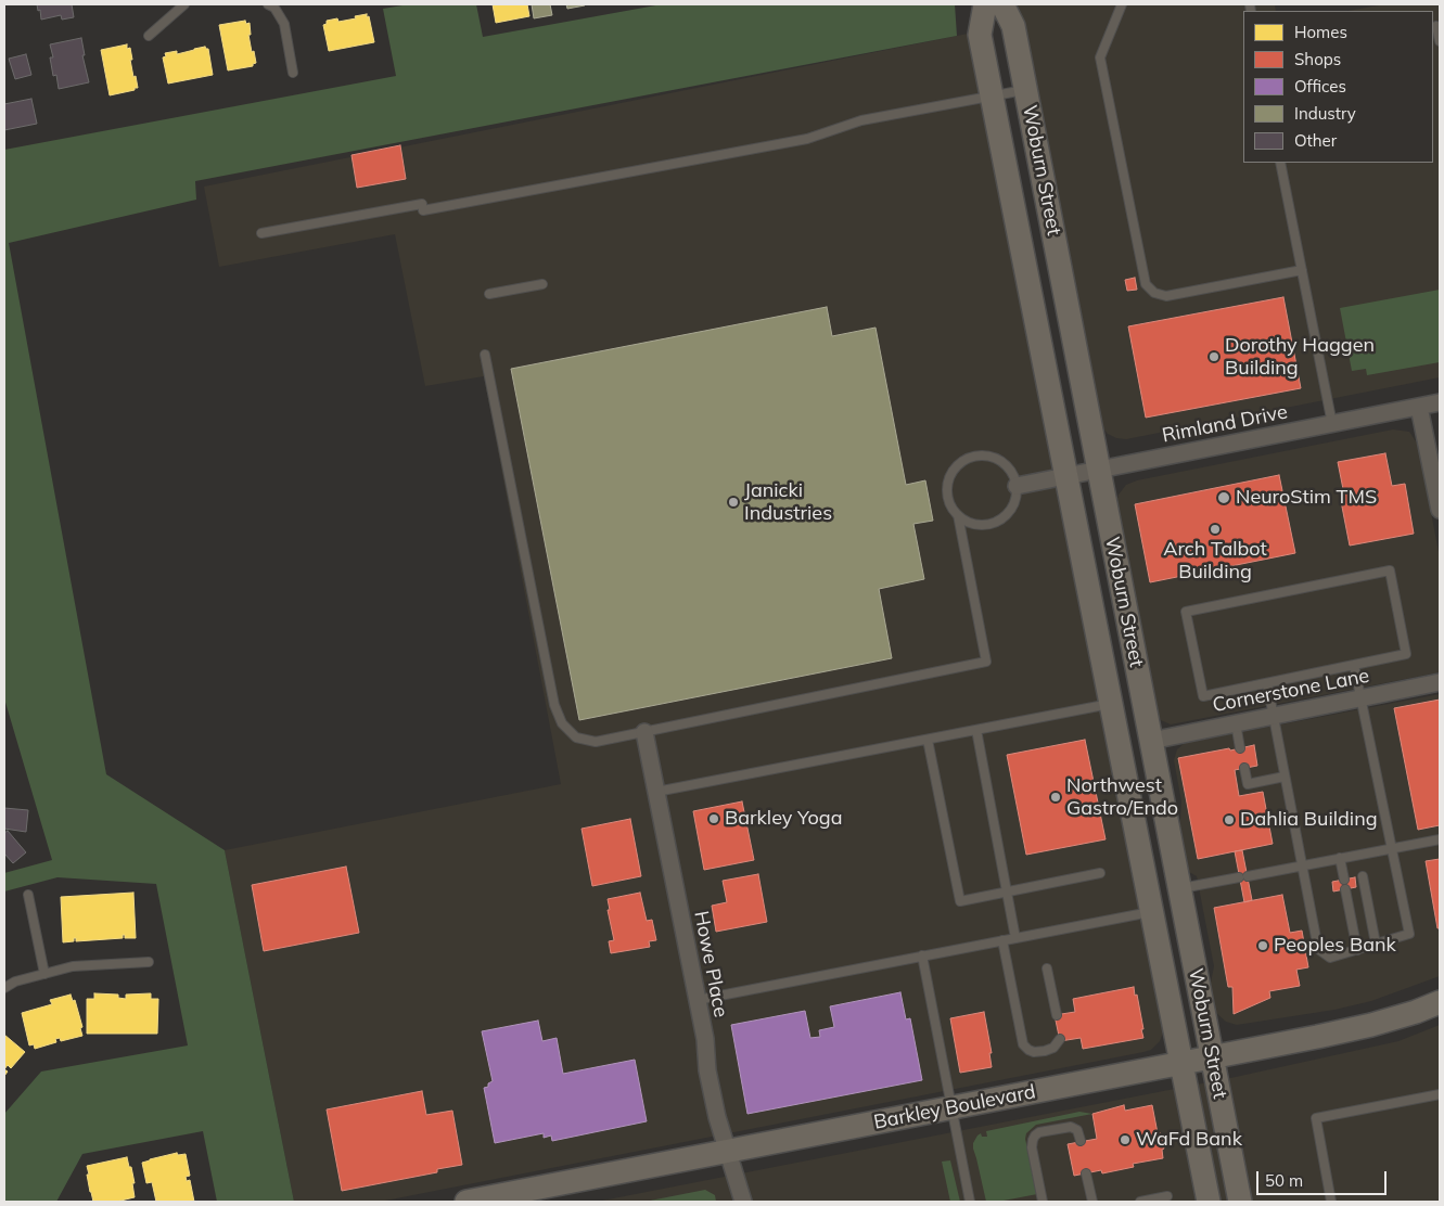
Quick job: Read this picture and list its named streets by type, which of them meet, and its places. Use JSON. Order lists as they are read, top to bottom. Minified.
{"streets":{"main road":["Woburn Street","Barkley Boulevard"],"street":["Rimland Drive","Cornerstone Lane","Howe Place"]},"crossings":[["Woburn Street","Rimland Drive"],["Woburn Street","Cornerstone Lane"],["Woburn Street","Barkley Boulevard"],["Howe Place","Barkley Boulevard"]],"places":["Dorothy Haggen Building","NeuroStim TMS","Janicki Industries","Arch Talbot Building","Northwest Gastro/Endo","Barkley Yoga","Dahlia Building","Peoples Bank","WaFd Bank"],"legend":["Homes","Shops","Offices","Industry","Other"],"scale_bar":"50 m"}
